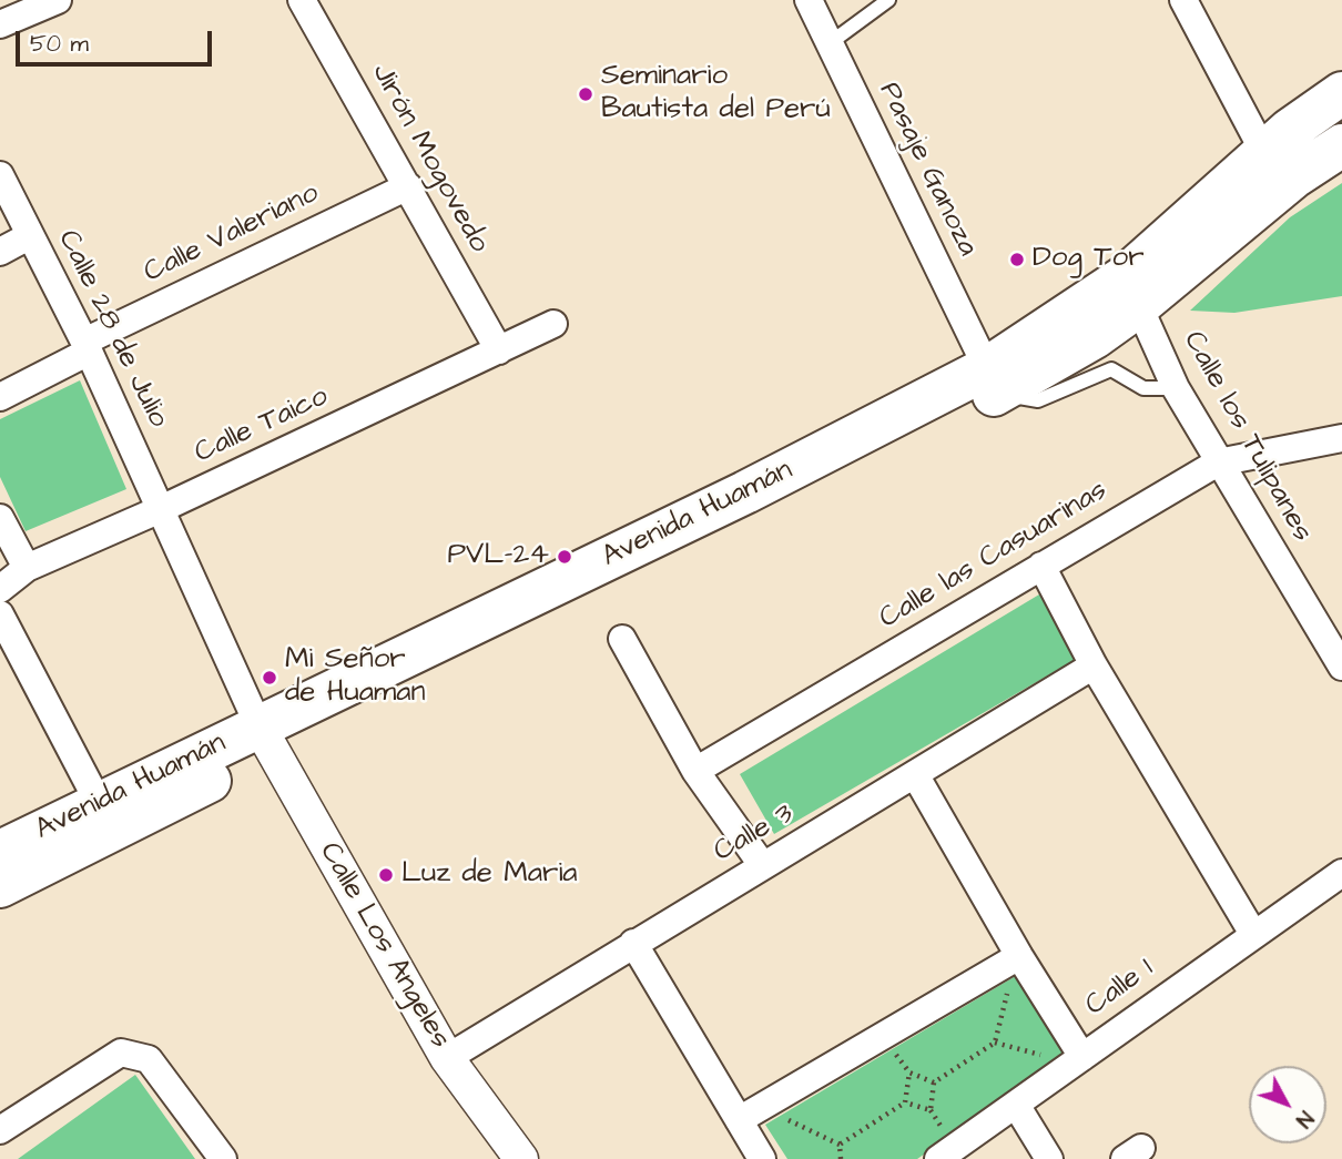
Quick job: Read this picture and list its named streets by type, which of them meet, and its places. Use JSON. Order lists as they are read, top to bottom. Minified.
{"streets":{"main road":["Avenida Huamán"],"street":["Jirón Mogovedo","Pasaje Ganoza","Calle Valeriano","Calle 28 de Julio","Calle Taico","Calle los Tulipanes","Calle las Casuarinas","Calle 3","Calle Los Angeles","Calle 1"]},"crossings":[["Jirón Mogovedo","Calle Valeriano"],["Jirón Mogovedo","Calle Taico"],["Pasaje Ganoza","Avenida Huamán"],["Calle Valeriano","Calle 28 de Julio"],["Calle 28 de Julio","Calle Taico"],["Calle 28 de Julio","Avenida Huamán"],["Calle 28 de Julio","Calle Los Angeles"],["Calle los Tulipanes","Avenida Huamán"],["Calle los Tulipanes","Calle las Casuarinas"],["Avenida Huamán","Calle Los Angeles"],["Calle 3","Calle Los Angeles"]],"places":["Seminario Bautista del Perú","Dog Tor","PVL-24","Mi Señor de Huaman","Luz de Maria"],"scale_bar":"50 m","north":"bottom right"}
